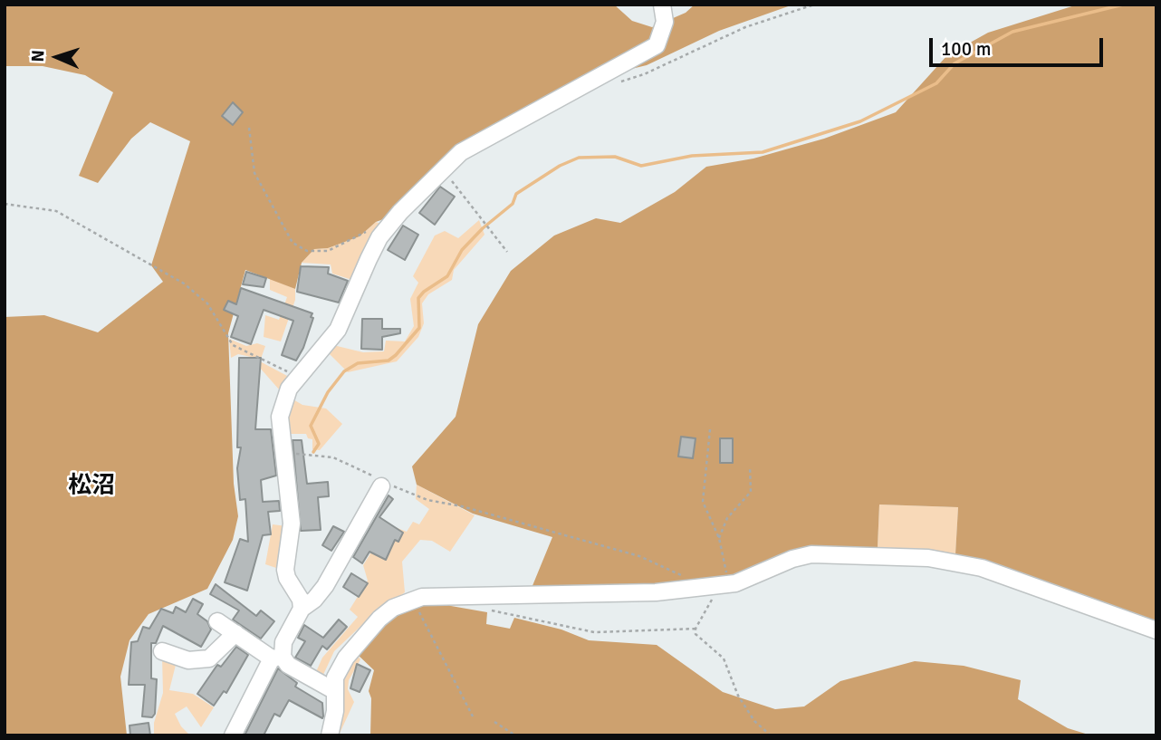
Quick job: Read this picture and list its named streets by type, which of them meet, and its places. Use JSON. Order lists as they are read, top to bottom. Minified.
{"districts":["松沼"],"scale_bar":"100 m","north":"left"}
